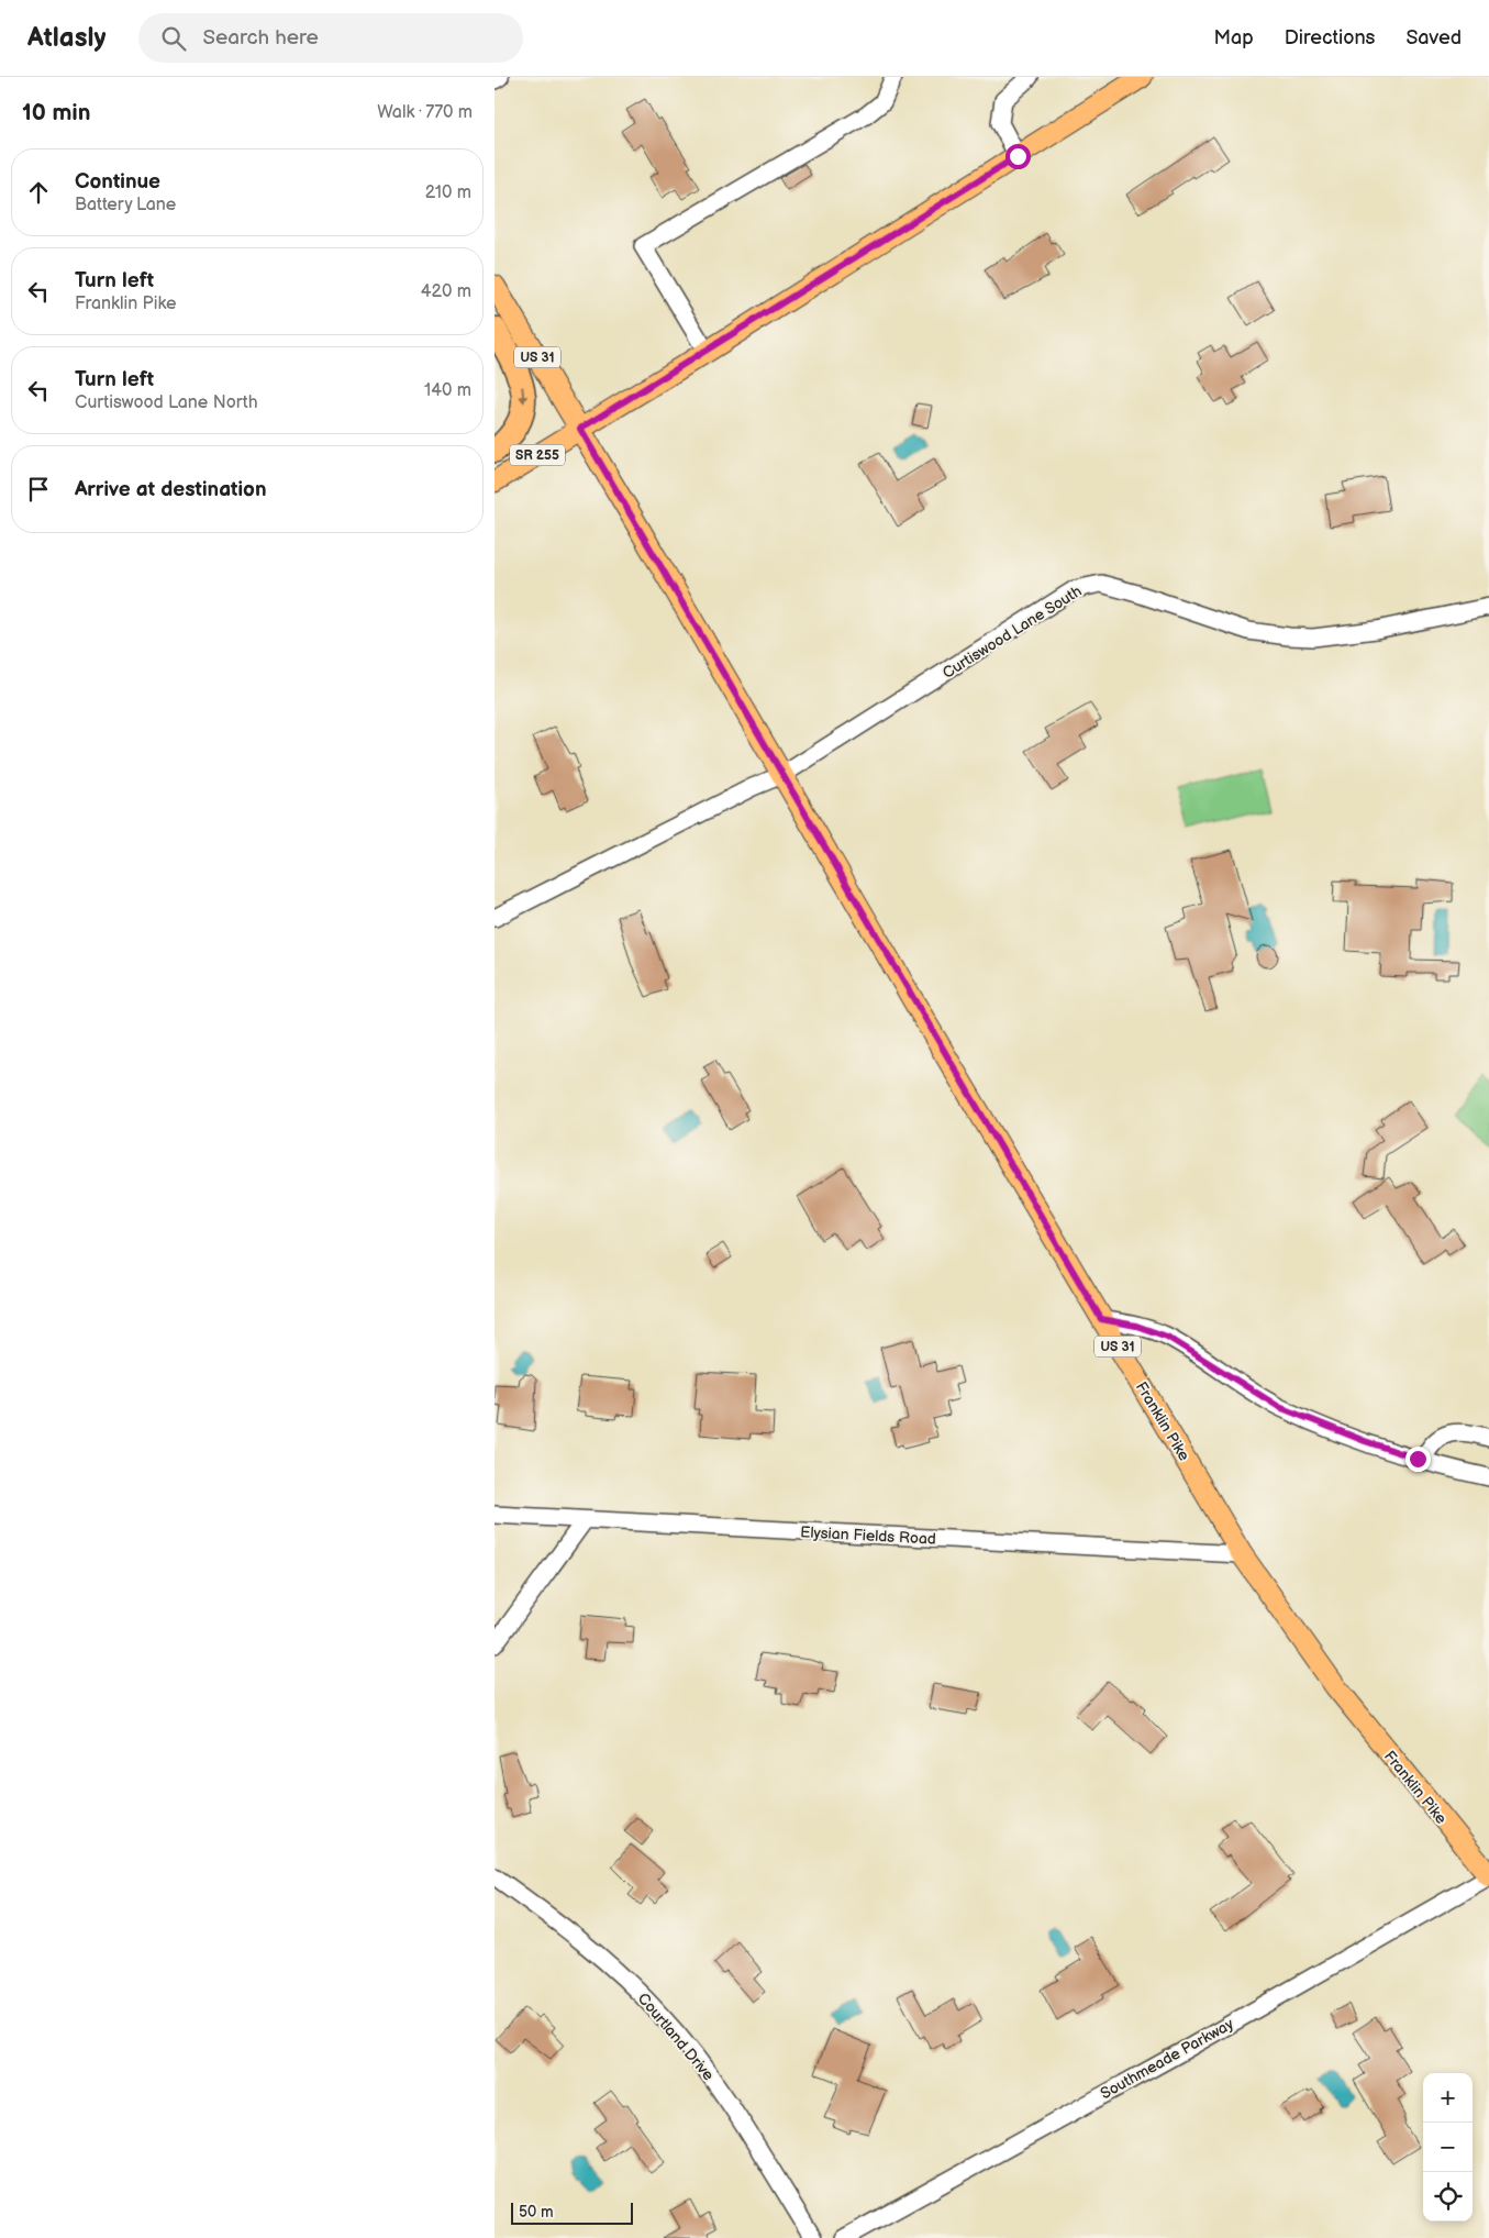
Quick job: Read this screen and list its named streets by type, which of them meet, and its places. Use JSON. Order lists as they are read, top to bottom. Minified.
{"streets":{"main road":["US 31","SR 255","Franklin Pike"],"street":["Curtiswood Lane South","Elysian Fields Road","Courtland Drive","Southmeade Parkway"]},"crossings":[["SR 255","Franklin Pike"],["Curtiswood Lane South","Franklin Pike"],["Franklin Pike","Elysian Fields Road"],["Franklin Pike","Southmeade Parkway"]],"scale_bar":"50 m","page":{"header":"Atlasly","search":"Search here","nav":["Map","Directions","Saved"],"heading":["10 min","Walk · 770 m"],"list":[["Continue","Battery Lane","210 m"],["Turn left","Franklin Pike","420 m"],["Turn left","Curtiswood Lane North","140 m"],"Arrive at destination"],"map_buttons":["+","−"],"scale":"50 m"}}
